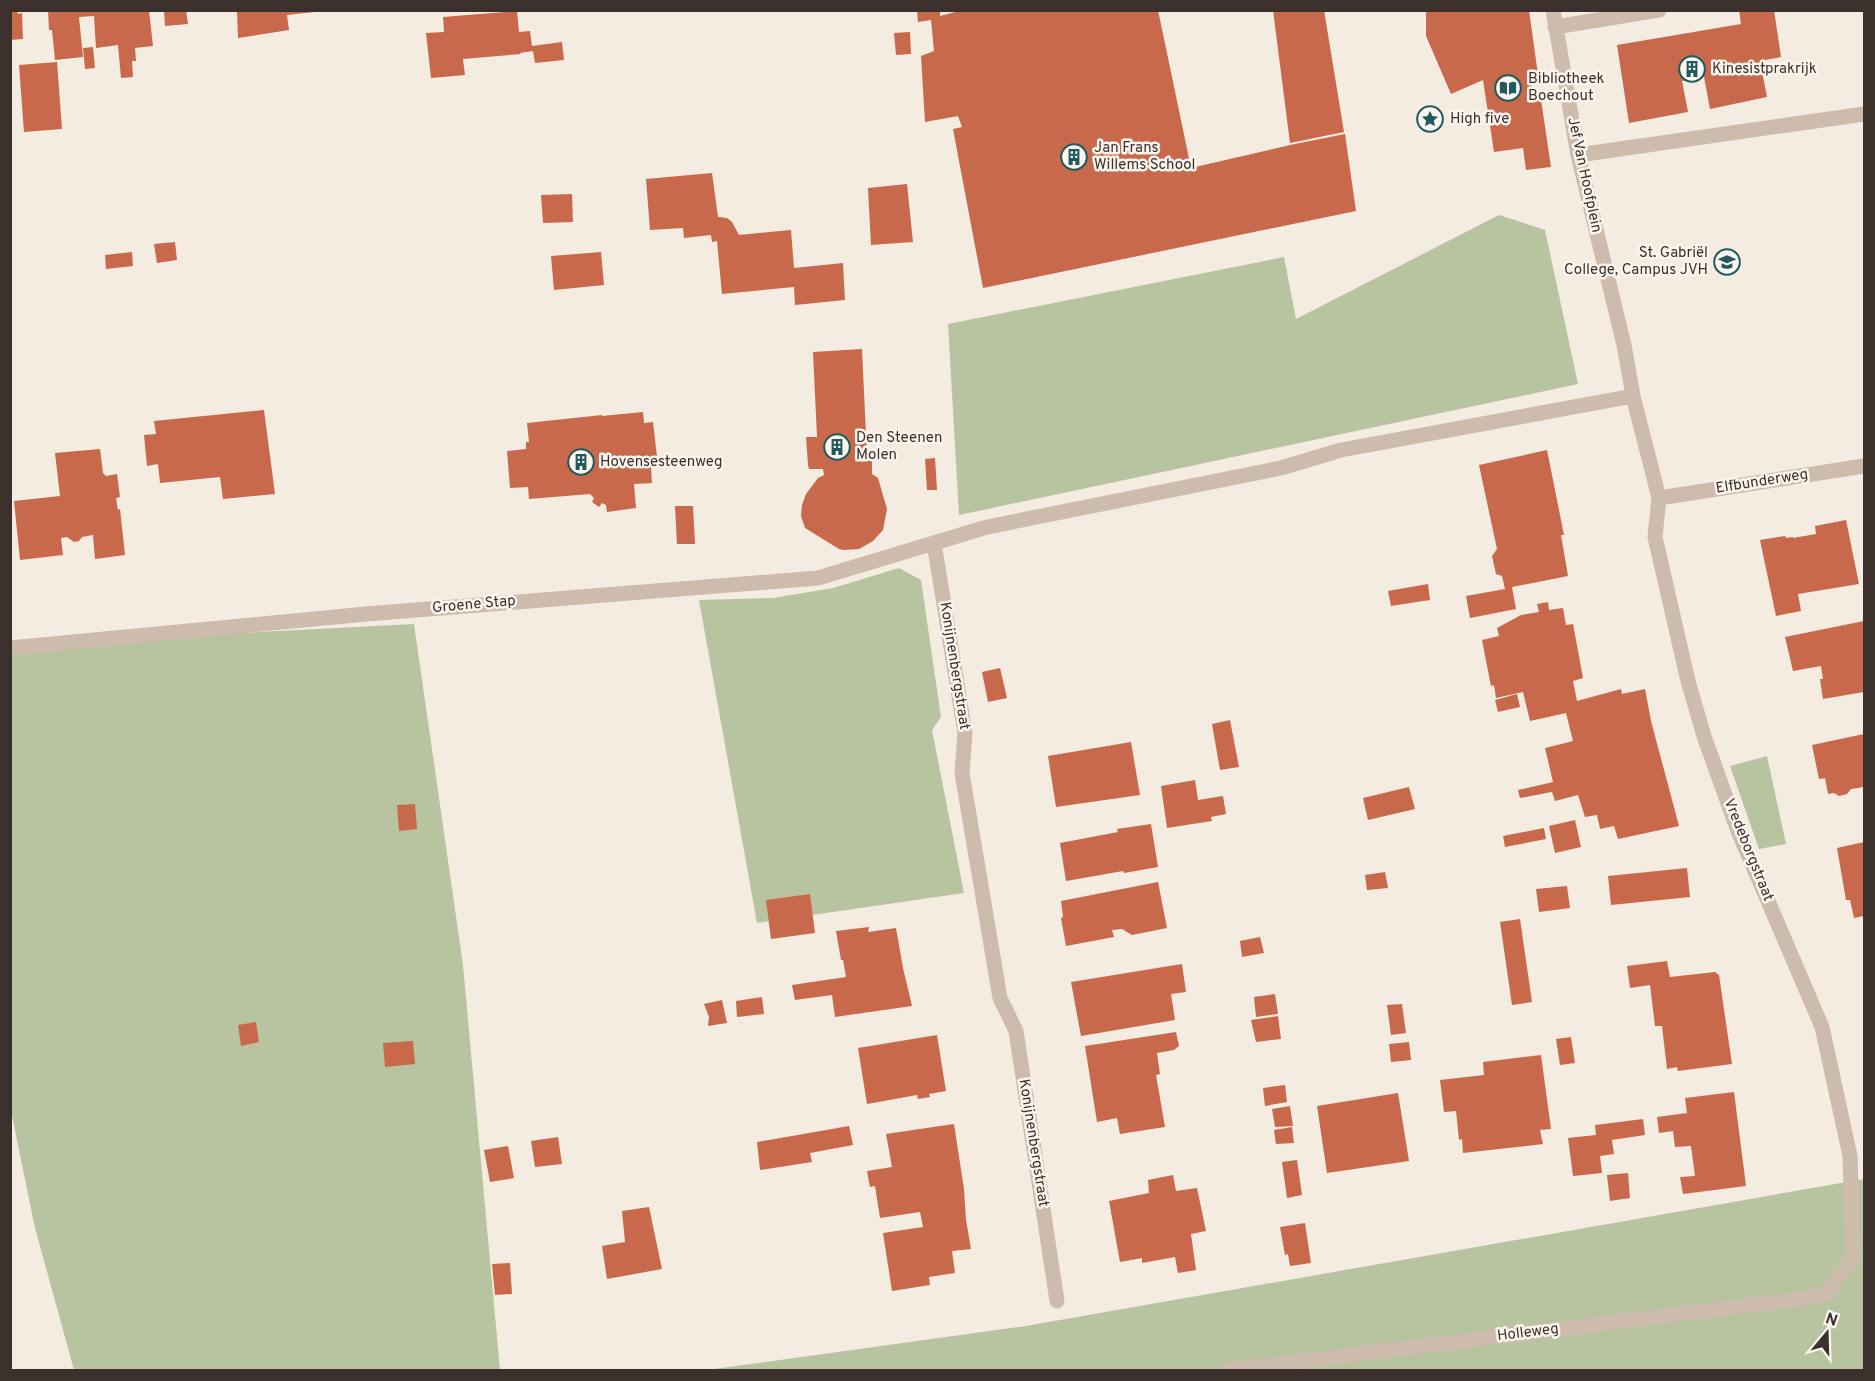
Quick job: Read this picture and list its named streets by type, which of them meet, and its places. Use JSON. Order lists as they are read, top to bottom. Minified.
{"streets":{"street":["Jef Van Hoofplein","Elfbunderweg","Groene Stap","Konijnenbergstraat","Vredeborgstraat","Holleweg"]},"crossings":[["Jef Van Hoofplein","Vredeborgstraat"],["Elfbunderweg","Vredeborgstraat"],["Groene Stap","Konijnenbergstraat"],["Vredeborgstraat","Holleweg"]],"places":{"building":["Kinesistprakrijk","Jan Frans Willems School","Den Steenen Molen","Hovensesteenweg"],"library":["Bibliotheek Boechout"],"place":["High five"],"school or university":["St. Gabriël College, Campus JVH"]},"north":"top"}
